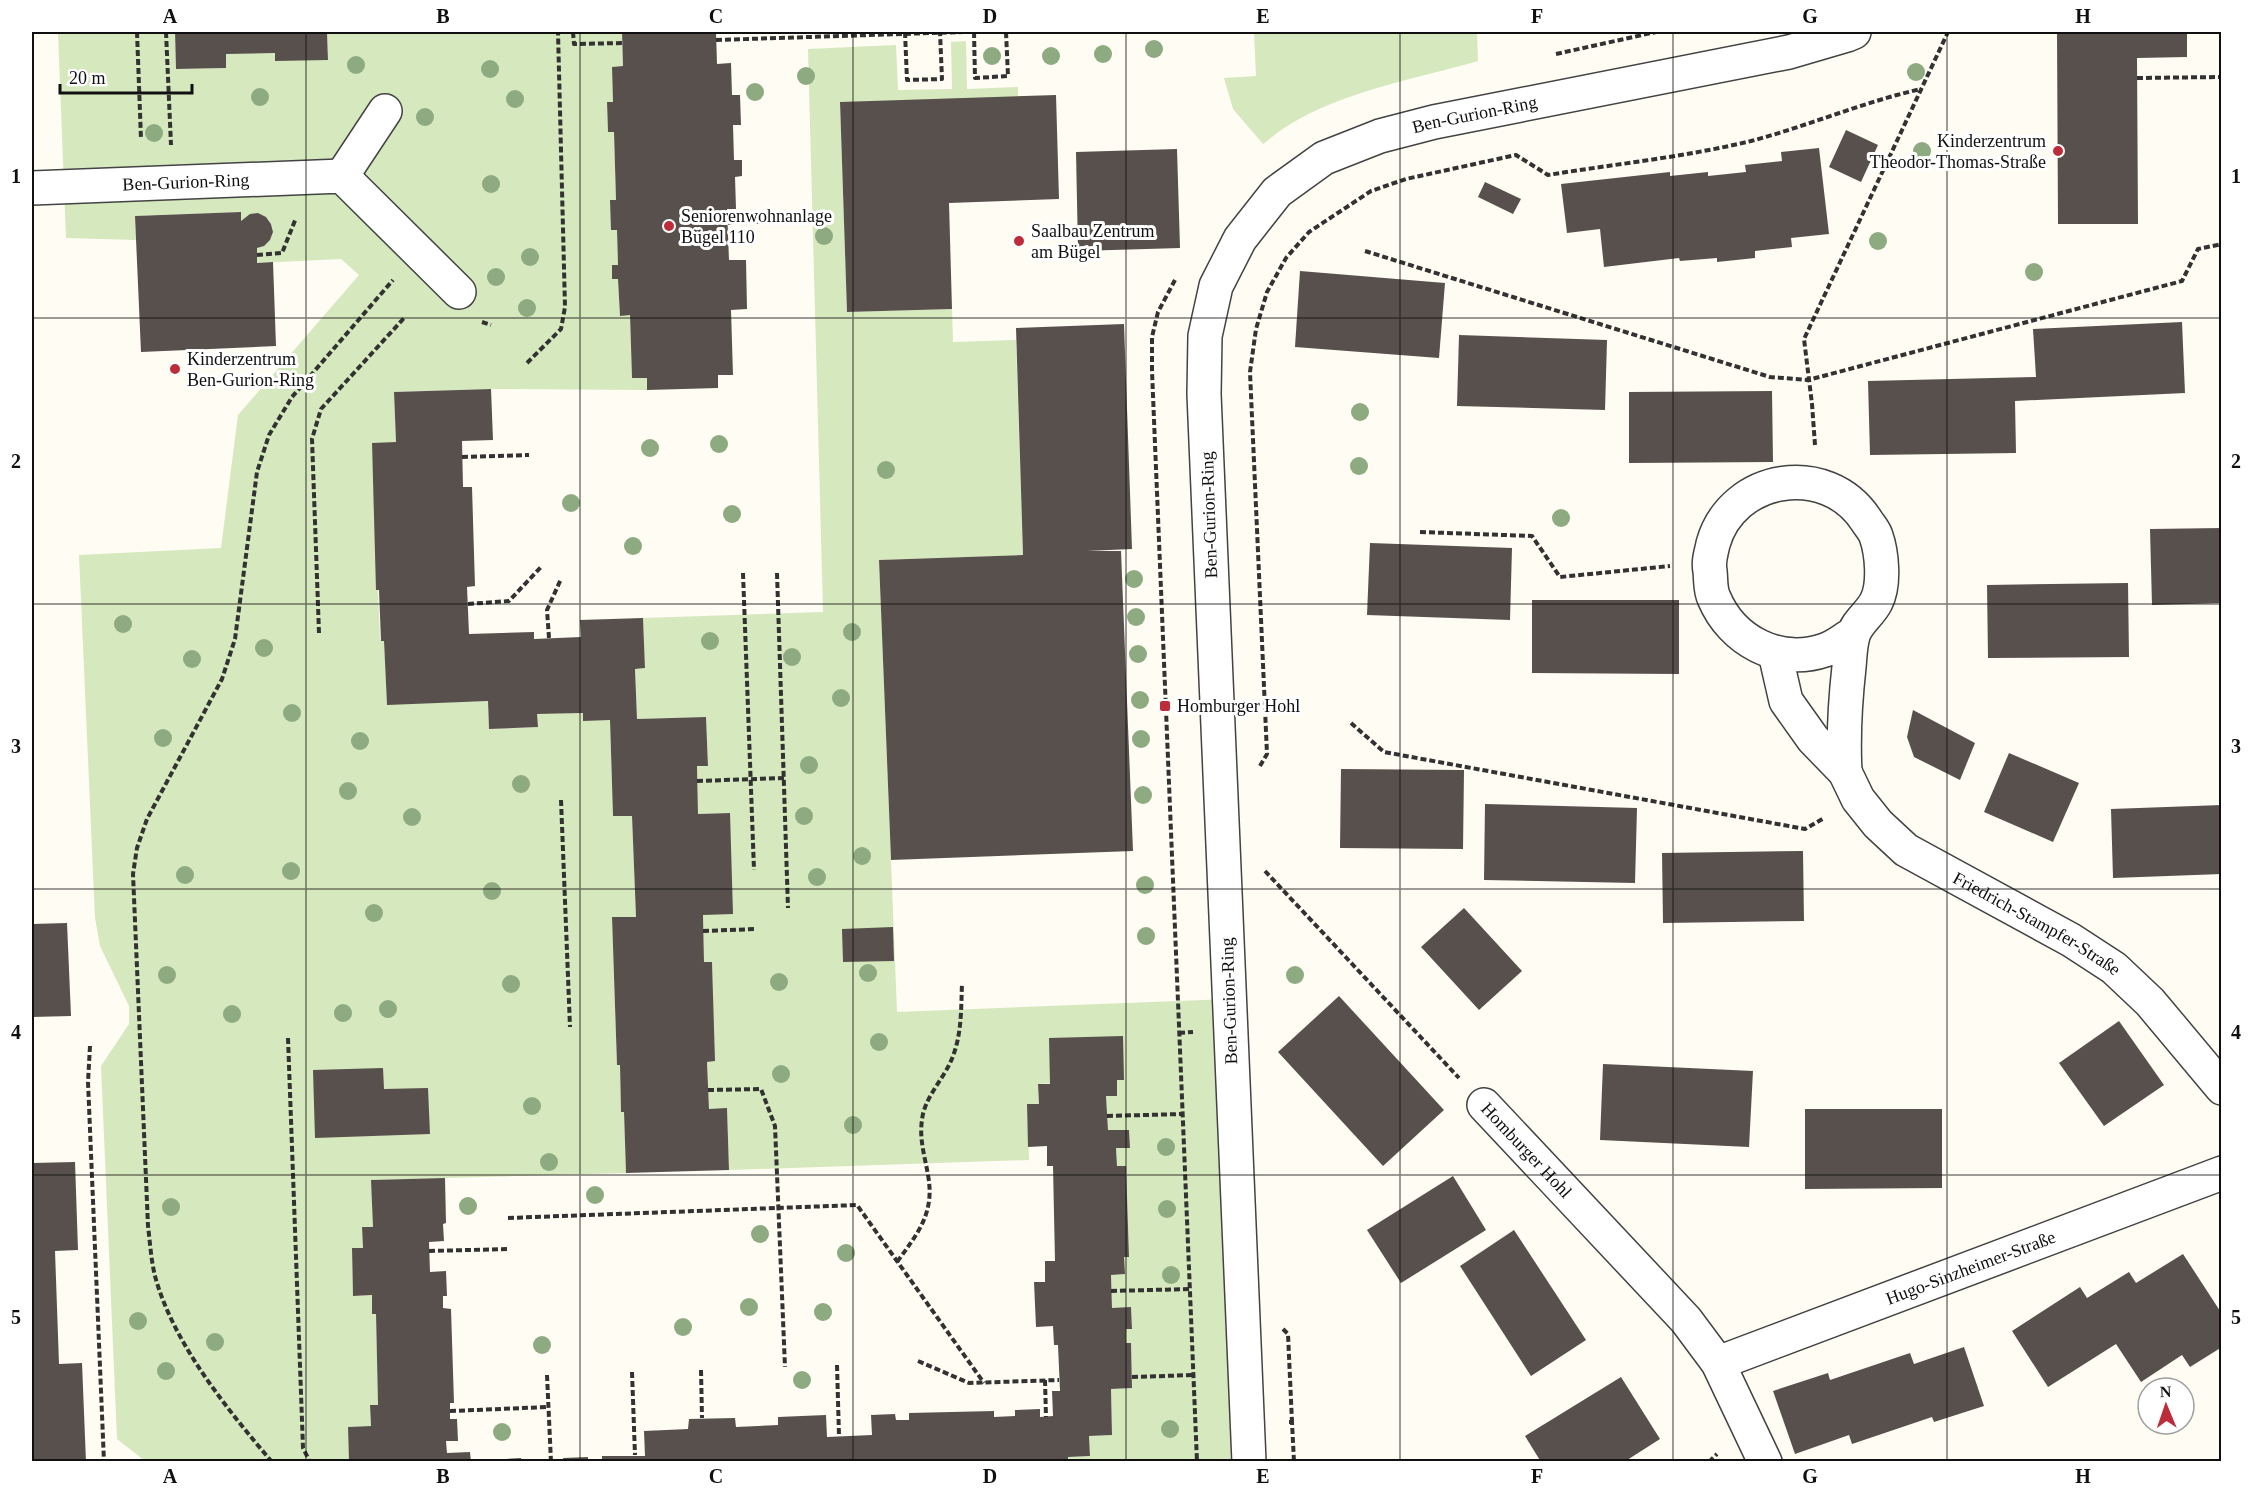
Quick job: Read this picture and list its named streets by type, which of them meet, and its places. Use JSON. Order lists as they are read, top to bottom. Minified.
{"streets":{"street":["Ben-Gurion-Ring","Friedrich-Stampfer-Straße","Homburger Hohl","Hugo-Sinzheimer-Straße"]},"crossings":[["Homburger Hohl","Hugo-Sinzheimer-Straße"]],"places":{"other":["Kinderzentrum Theodor-Thomas-Straße","Seniorenwohnanlage Bügel 110","Saalbau Zentrum am Bügel","Kinderzentrum Ben-Gurion-Ring"],"transit":["Homburger Hohl"]},"scale_bar":"20 m","north":"top","grid":{"columns":["A","B","C","D","E","F","G","H"],"rows":["1","2","3","4","5"]}}
